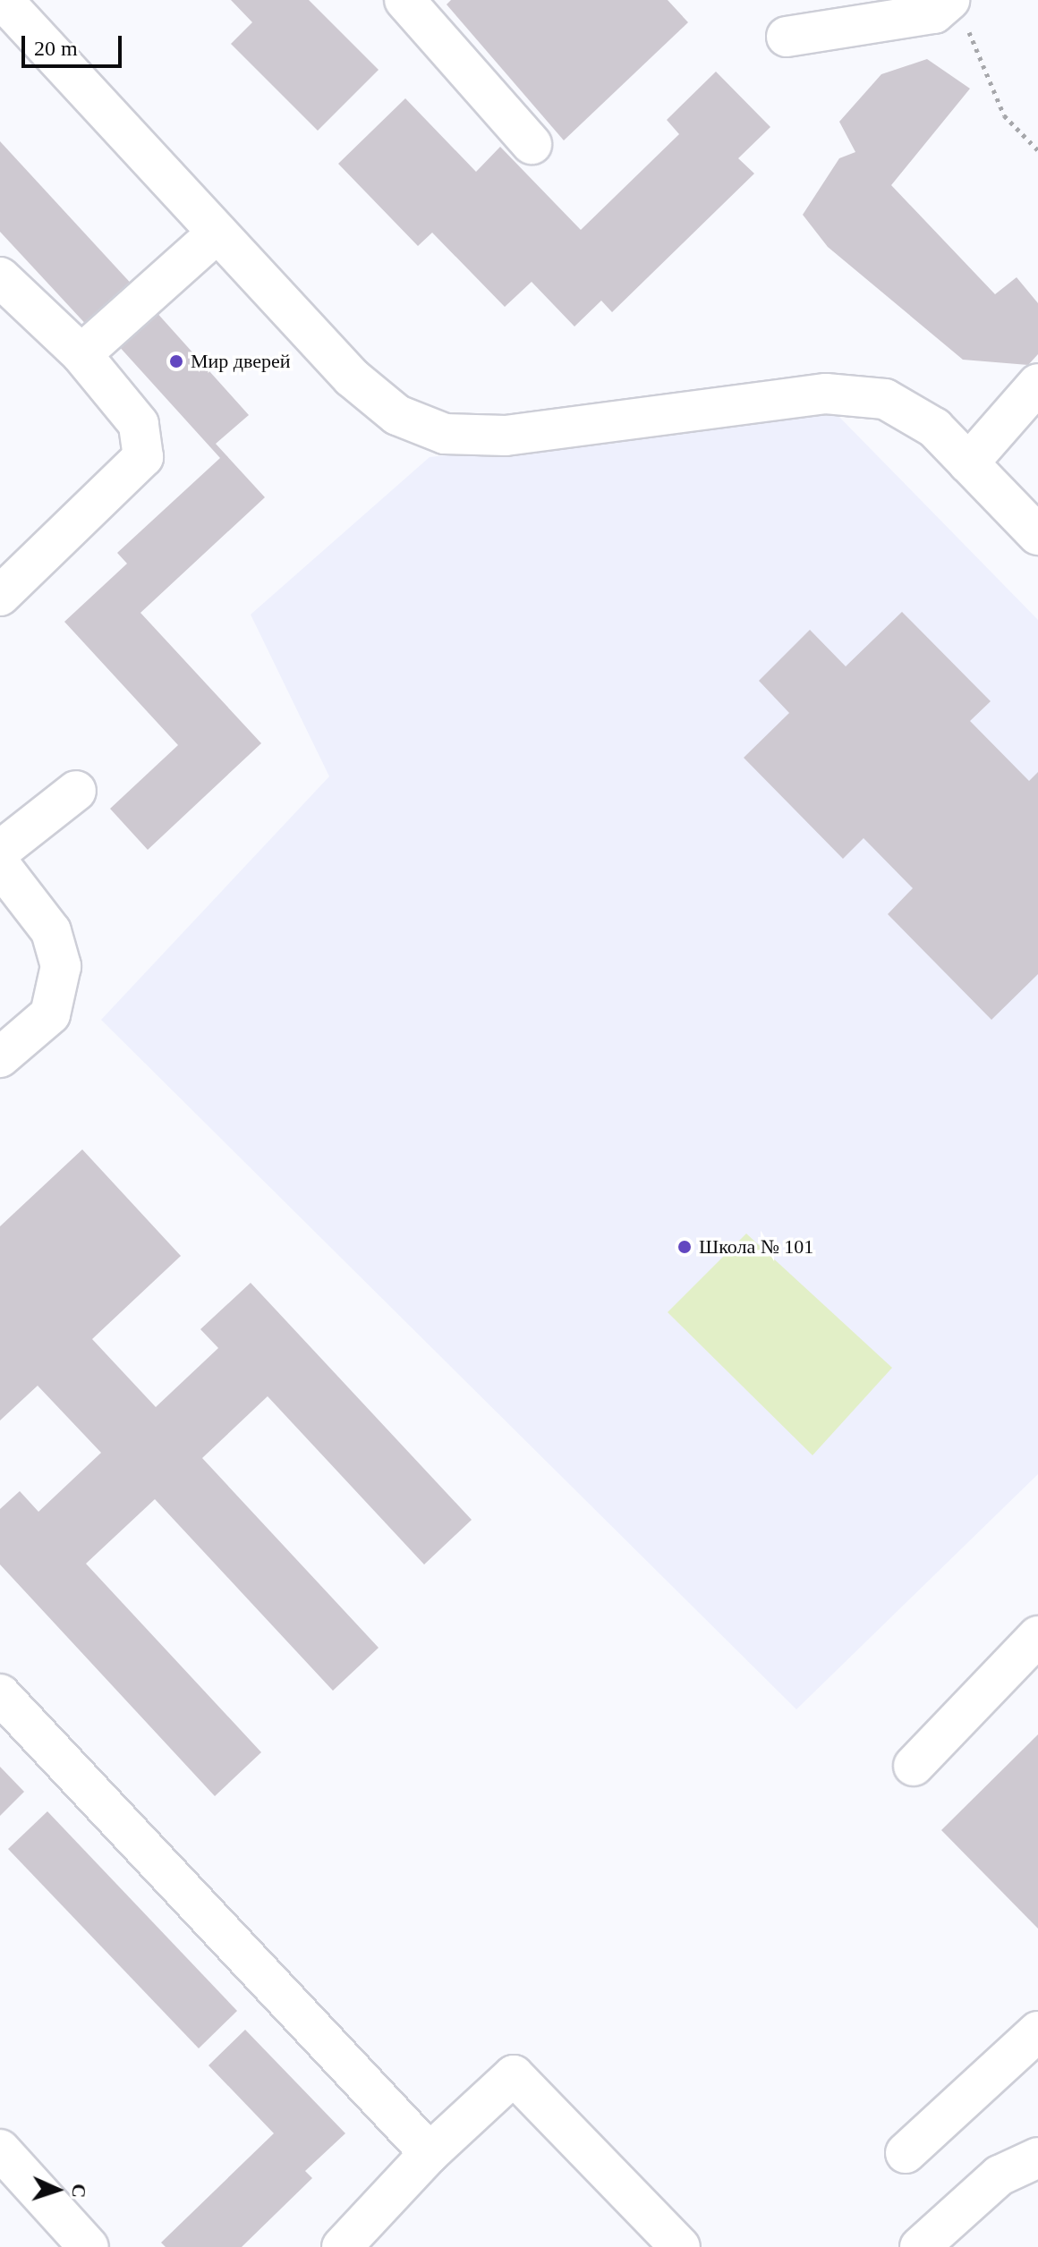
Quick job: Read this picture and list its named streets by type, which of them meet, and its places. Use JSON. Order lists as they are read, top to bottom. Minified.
{"places":["Мир дверей","Школа № 101"],"scale_bar":"20 m","north":"right"}
